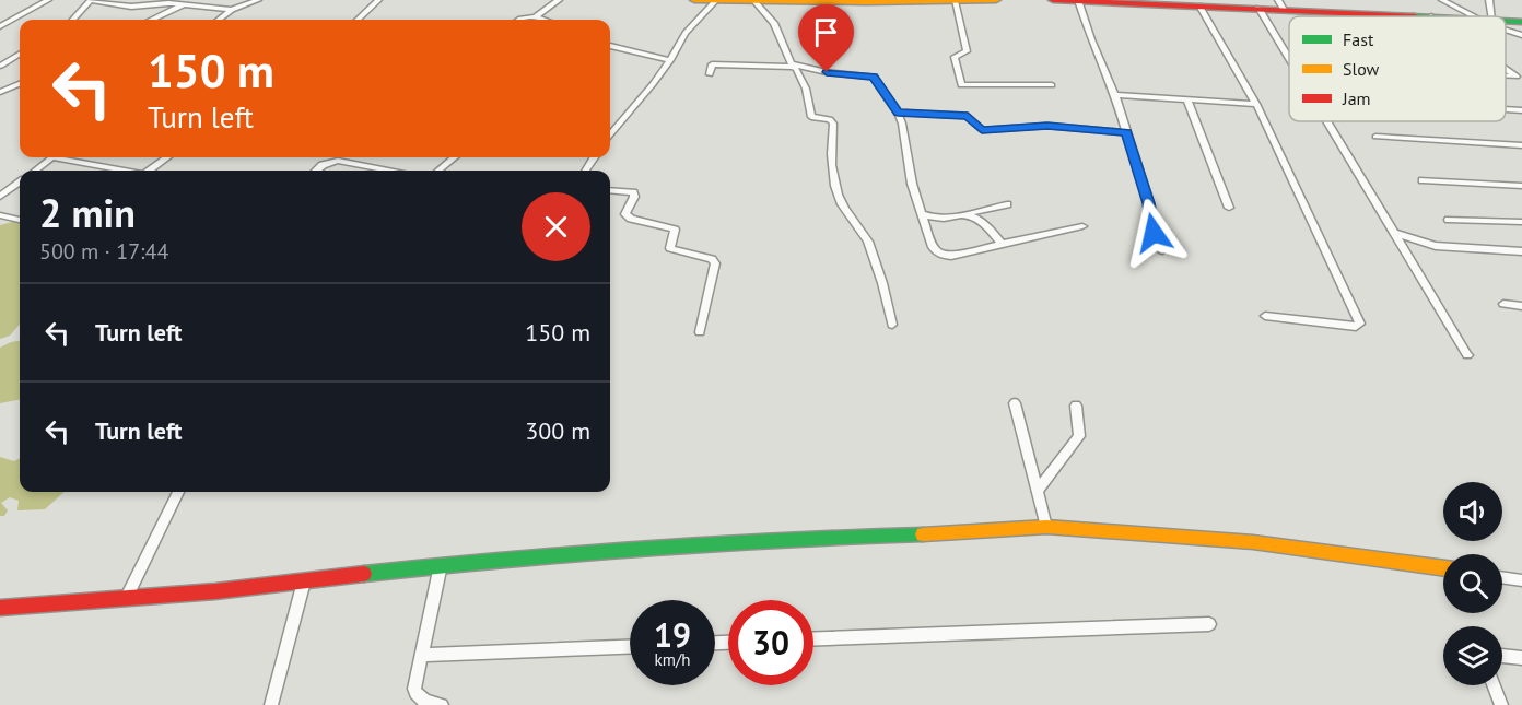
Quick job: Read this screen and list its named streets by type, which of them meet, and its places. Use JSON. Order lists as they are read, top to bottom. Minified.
{"legend":["Fast","Slow","Jam"],"page":{"turn":["150 m","Turn left"],"heading":["2 min","500 m · 17:44"],"list":[{"name":"Turn left","value":"150 m"},{"name":"Turn left","value":"300 m"}],"speed":"19 km/h","limit":"30"}}
